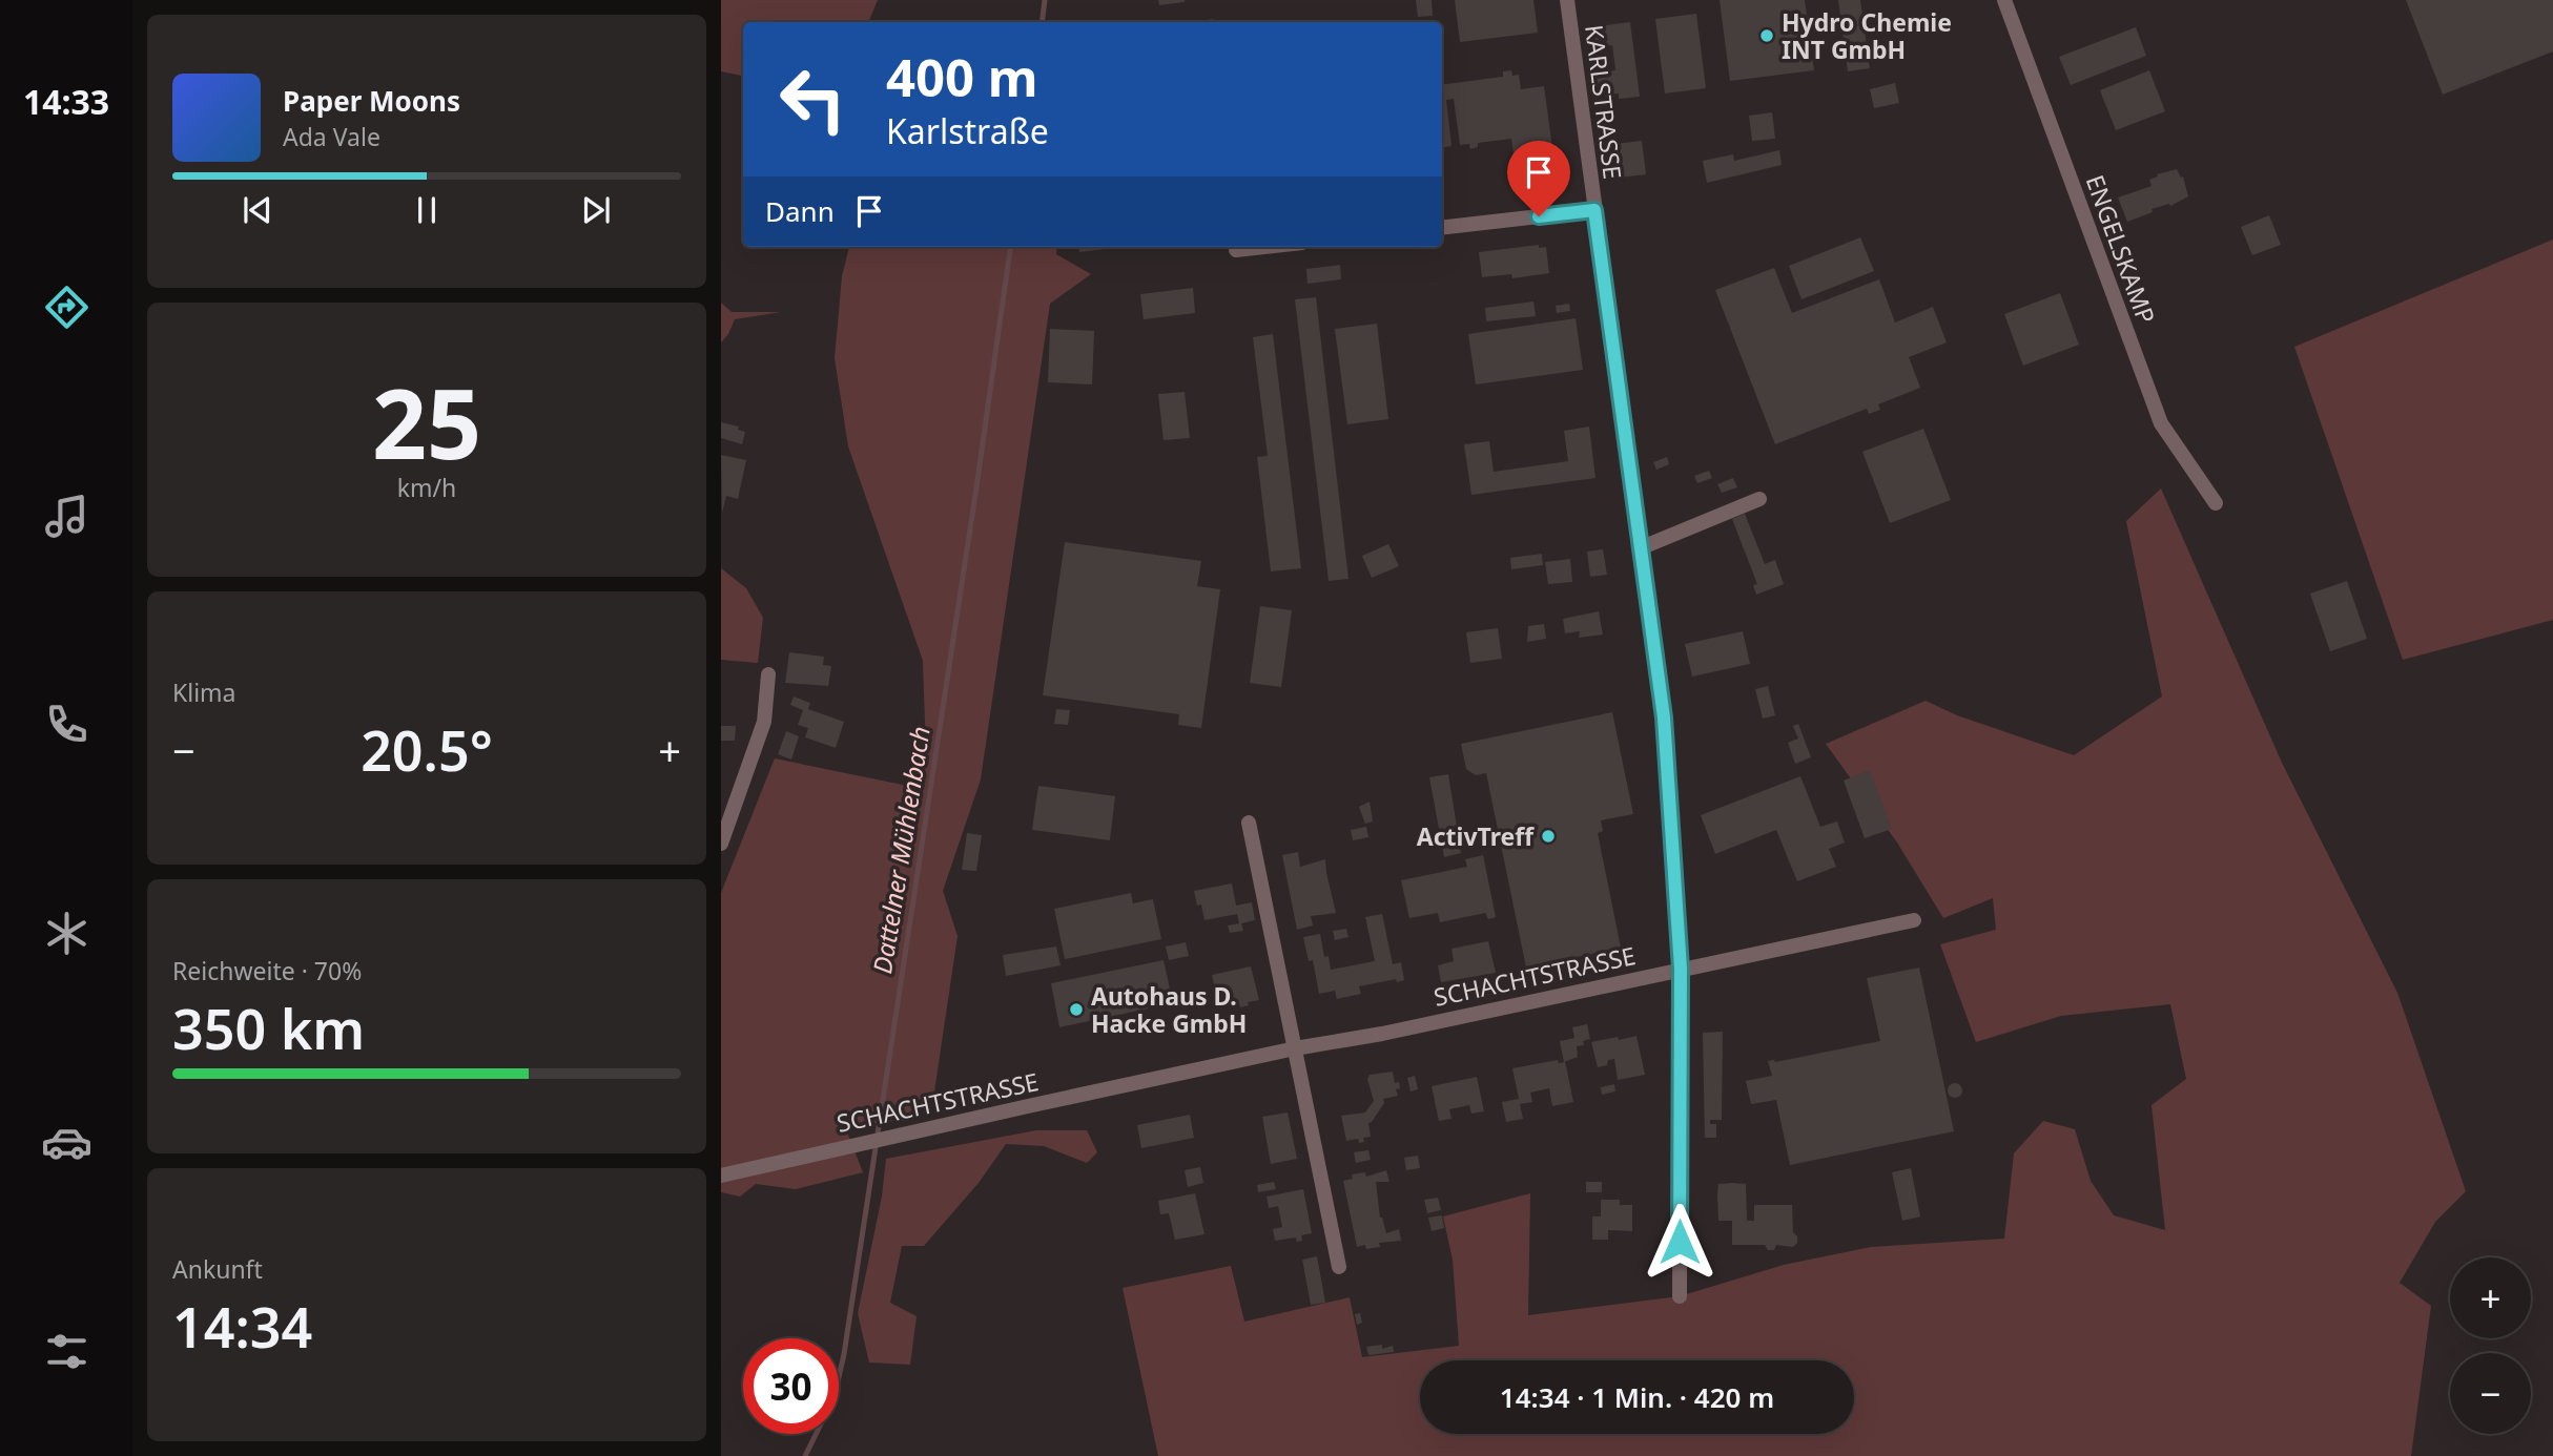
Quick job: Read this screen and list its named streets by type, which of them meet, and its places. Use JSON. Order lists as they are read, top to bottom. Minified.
{"streets":{"street":["KARLSTRASSE","ENGELSKAMP","SCHACHTSTRASSE"]},"crossings":[["KARLSTRASSE","SCHACHTSTRASSE"]],"water":["Dattelner Mühlenbach"],"places":["Hydro Chemie INT GmbH","ActivTreff","Autohaus D. Hacke GmbH"],"page":{"tabs":"14:33","turn":["400 m","Karlstraße"],"song":["Paper Moons","Ada Vale"],"then":"Dann","tile":[["25","km/h"],"Klima",["Reichweite · 70%","350 km"],["Ankunft","14:34"]],"heat":["−","20.5°","+"],"map_buttons":["+","−"],"limit":"30","trip":"14:34 · 1 Min. · 420 m"}}
